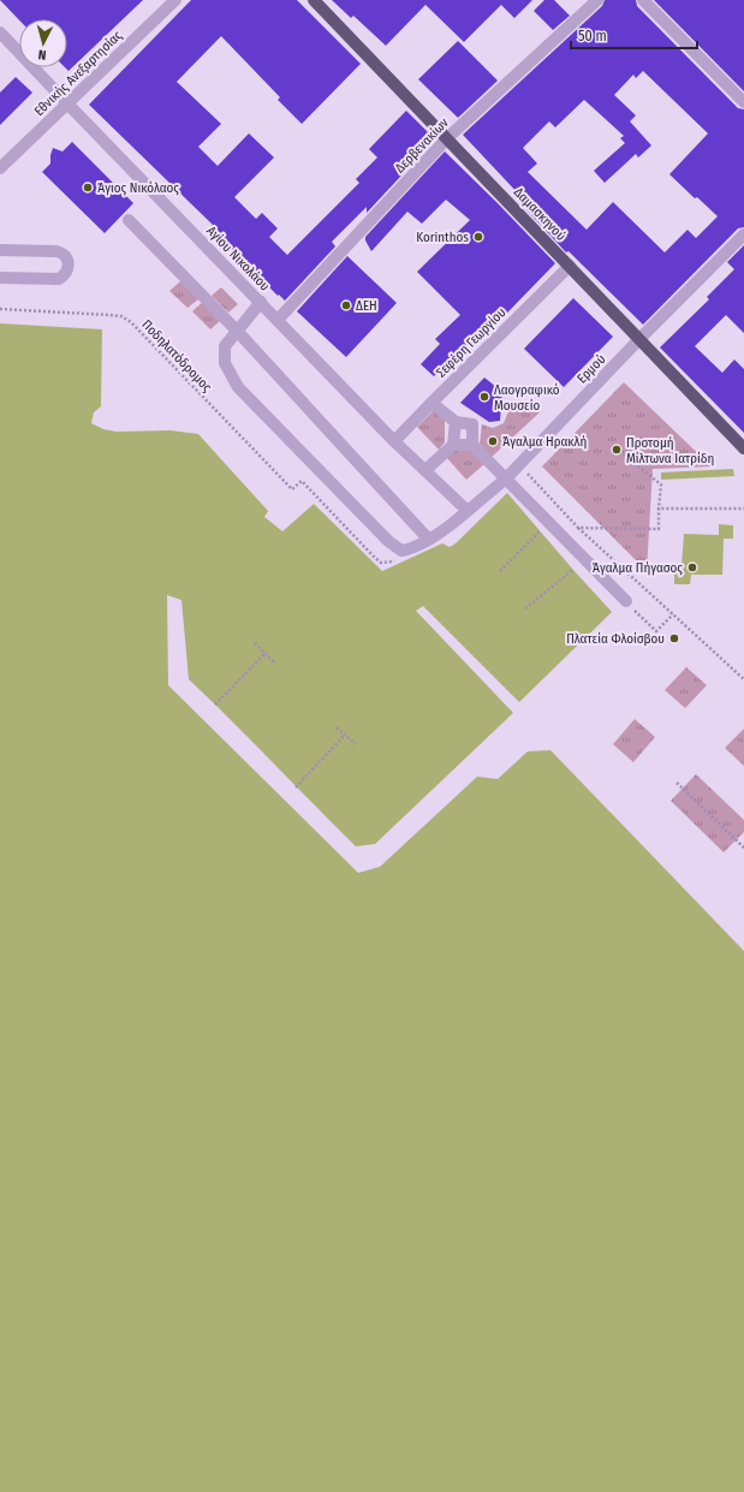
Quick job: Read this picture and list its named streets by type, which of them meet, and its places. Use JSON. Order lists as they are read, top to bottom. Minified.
{"streets":{"main road":["Δαμασκηνού"],"street":["Εθνικής Ανεξαρτησίας","Δερβενακίων","Αγίου Νικολάου","Σεφέρη Γεωργίου","Ερμού"],"path":["Ποδηλατόδρομος"]},"crossings":[["Εθνικής Ανεξαρτησίας","Αγίου Νικολάου"],["Δερβενακίων","Δαμασκηνού"],["Δερβενακίων","Αγίου Νικολάου"],["Δαμασκηνού","Σεφέρη Γεωργίου"],["Δαμασκηνού","Ερμού"],["Αγίου Νικολάου","Σεφέρη Γεωργίου"],["Αγίου Νικολάου","Ερμού"]],"places":["Άγιος Νικόλαος","Korinthos","ΔΕΗ","Λαογραφικό Μουσείο","Άγαλμα Ηρακλή","Προτομή Μίλτωνα Ιατρίδη","Άγαλμα Πήγασος","Πλατεία Φλοίσβου"],"scale_bar":"50 m","north":"bottom"}
